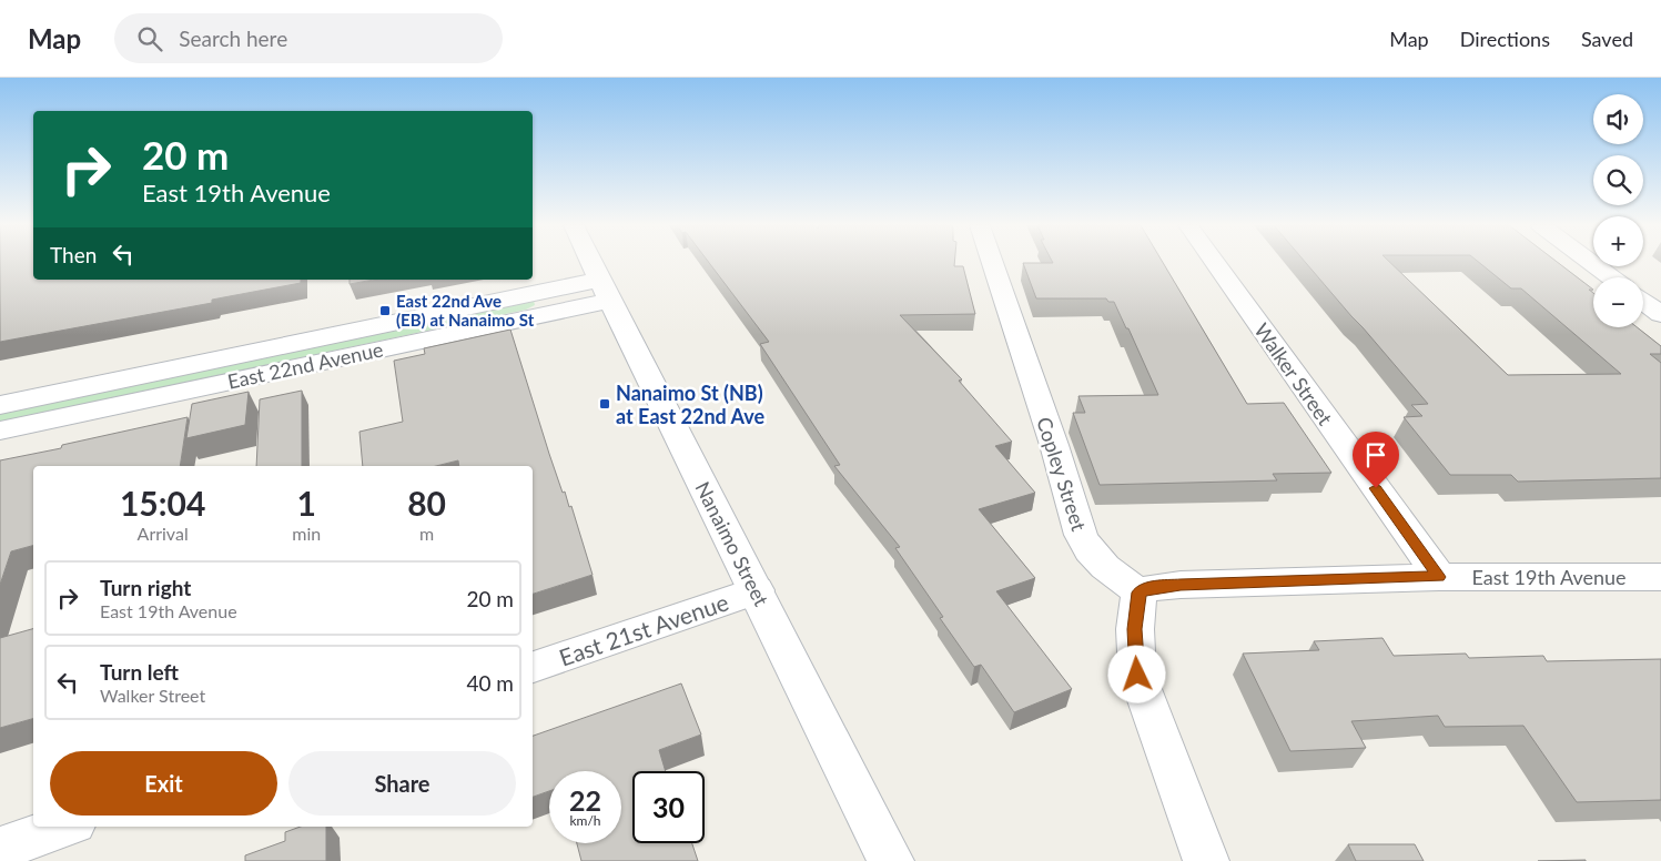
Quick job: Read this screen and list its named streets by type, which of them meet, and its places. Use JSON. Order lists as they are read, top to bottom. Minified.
{"streets":{"street":["East 22nd Avenue","Walker Street","Copley Street","Nanaimo Street","East 19th Avenue","East 21st Avenue"]},"crossings":[["East 22nd Avenue","Nanaimo Street"],["Walker Street","East 19th Avenue"],["Copley Street","East 19th Avenue"],["Nanaimo Street","East 21st Avenue"]],"places":{"transit":["East 22nd Ave (EB) at Nanaimo St","Nanaimo St (NB) at East 22nd Ave"]},"page":{"header":"Map","search":"Search here","nav":["Map","Directions","Saved"],"map_buttons":["+","−"],"turn":["20 m","East 19th Avenue"],"then":"Then","eta":["15:04","Arrival","1","min","80","m"],"list":[{"name":"Turn right","note":"East 19th Avenue","value":"20 m"},{"name":"Turn left","note":"Walker Street","value":"40 m"}],"buttons":["Exit","Share"],"speed":"22 km/h","limit":"30"}}
